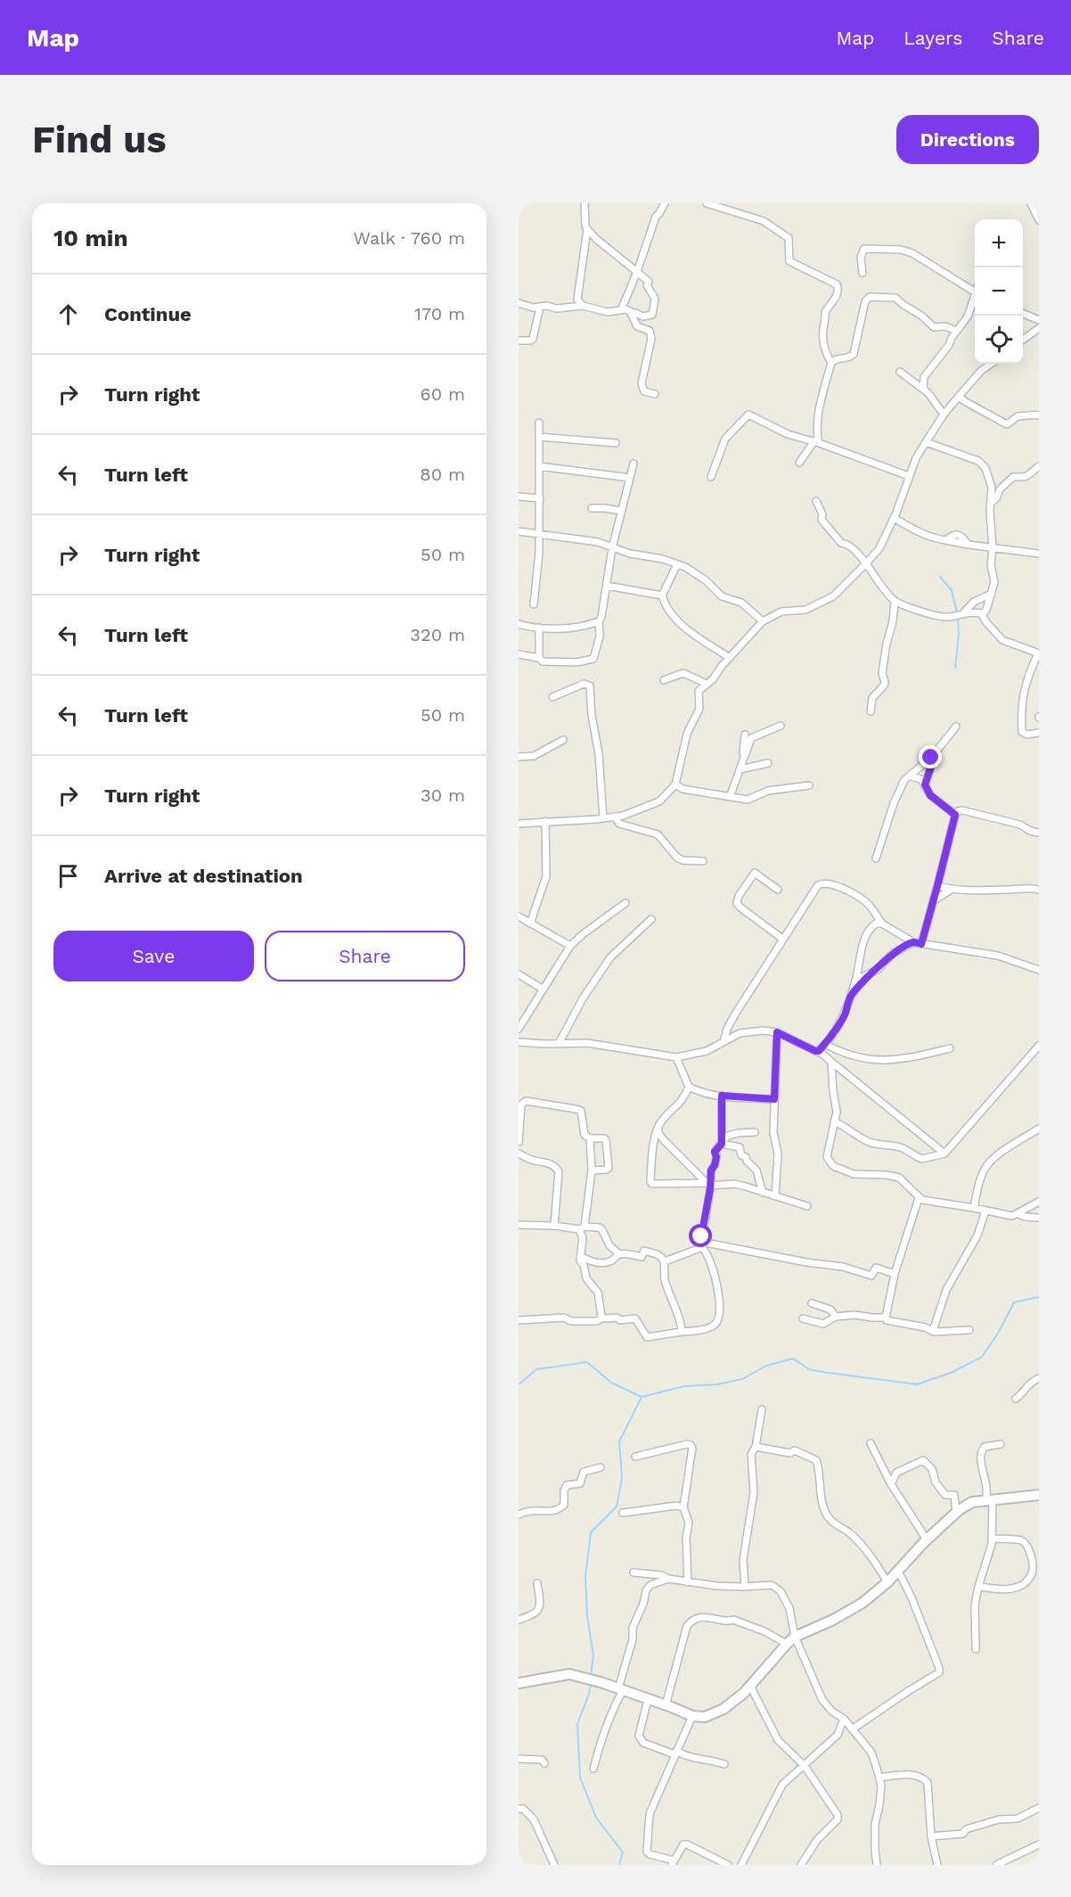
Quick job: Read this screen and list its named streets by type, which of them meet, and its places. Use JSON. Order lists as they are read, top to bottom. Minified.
{"page":{"header":"Map","nav":["Map","Layers","Share"],"buttons":["Directions",["Save","Share"]],"title":"Find us","heading":["10 min","Walk · 760 m"],"map_buttons":["+","−"],"list":[["Continue","170 m"],["Turn right","60 m"],["Turn left","80 m"],["Turn right","50 m"],["Turn left","320 m"],["Turn left","50 m"],["Turn right","30 m"],"Arrive at destination"]}}
